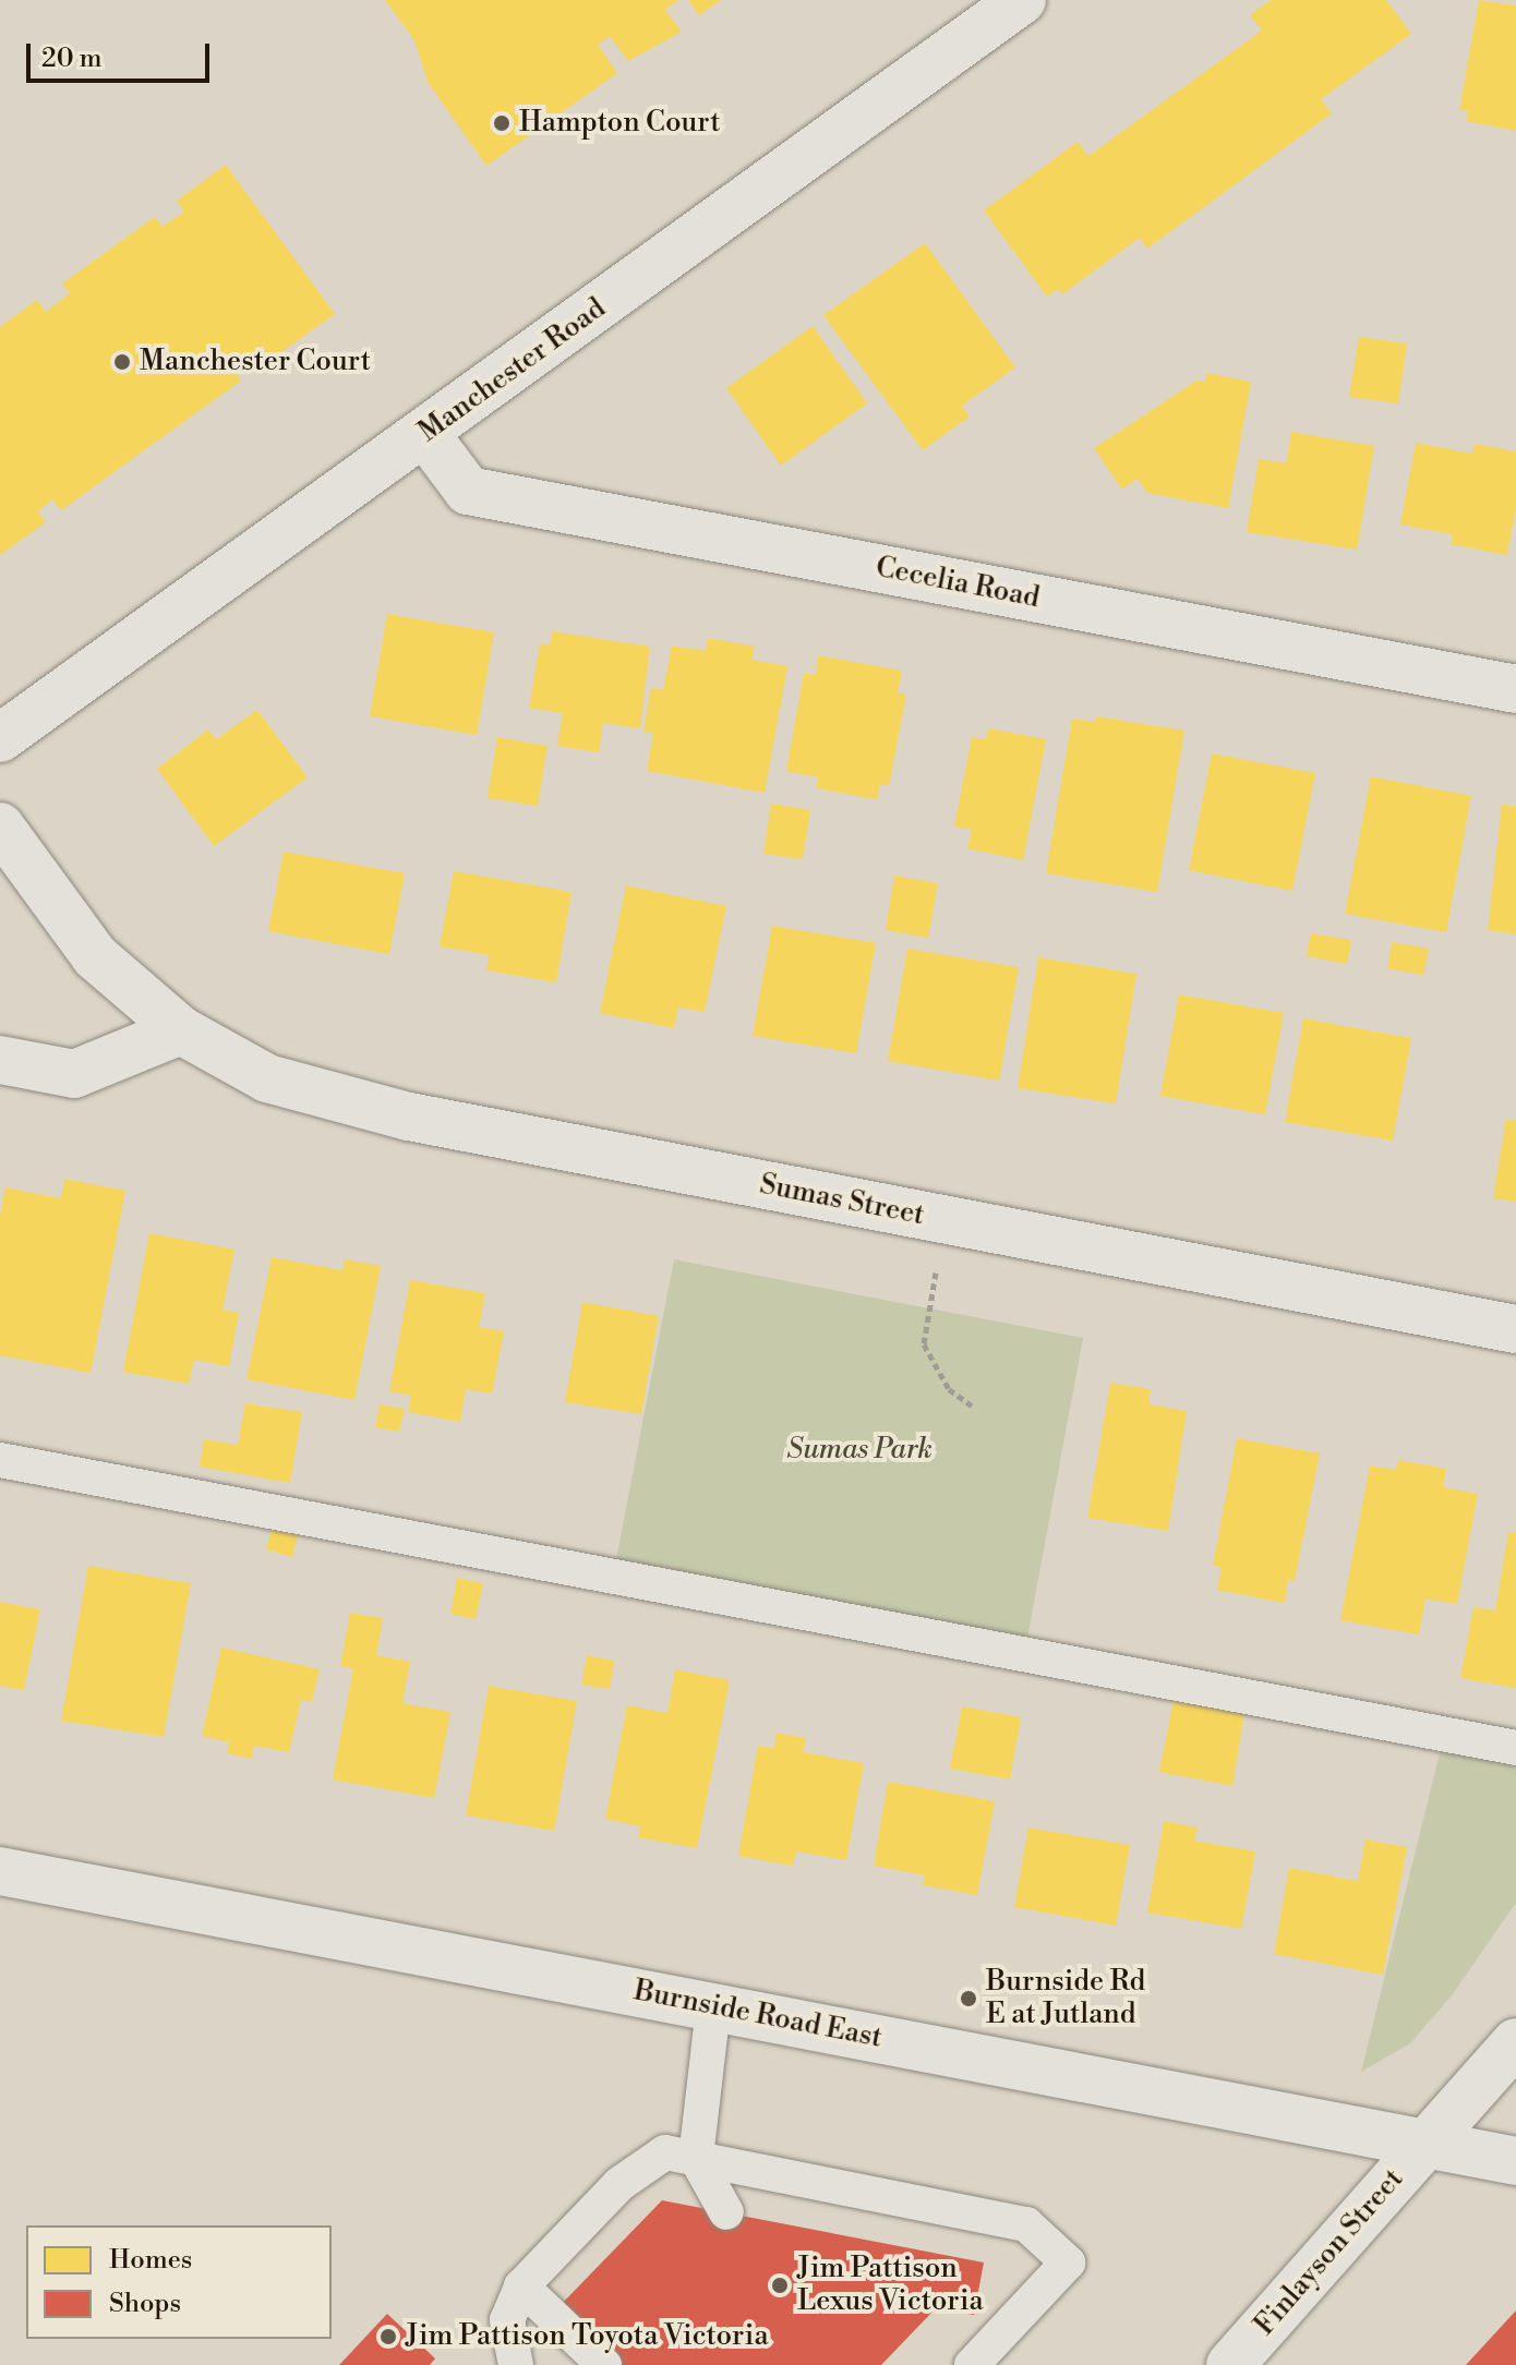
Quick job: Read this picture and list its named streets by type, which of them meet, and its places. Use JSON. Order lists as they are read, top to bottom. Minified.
{"streets":{"street":["Manchester Road","Cecelia Road","Sumas Street","Burnside Road East","Finlayson Street"]},"crossings":[["Manchester Road","Cecelia Road"],["Burnside Road East","Finlayson Street"]],"parks":["Sumas Park"],"places":["Hampton Court","Manchester Court","Burnside Rd E at Jutland","Jim Pattison Lexus Victoria","Jim Pattison Toyota Victoria"],"legend":["Homes","Shops"],"scale_bar":"20 m"}
